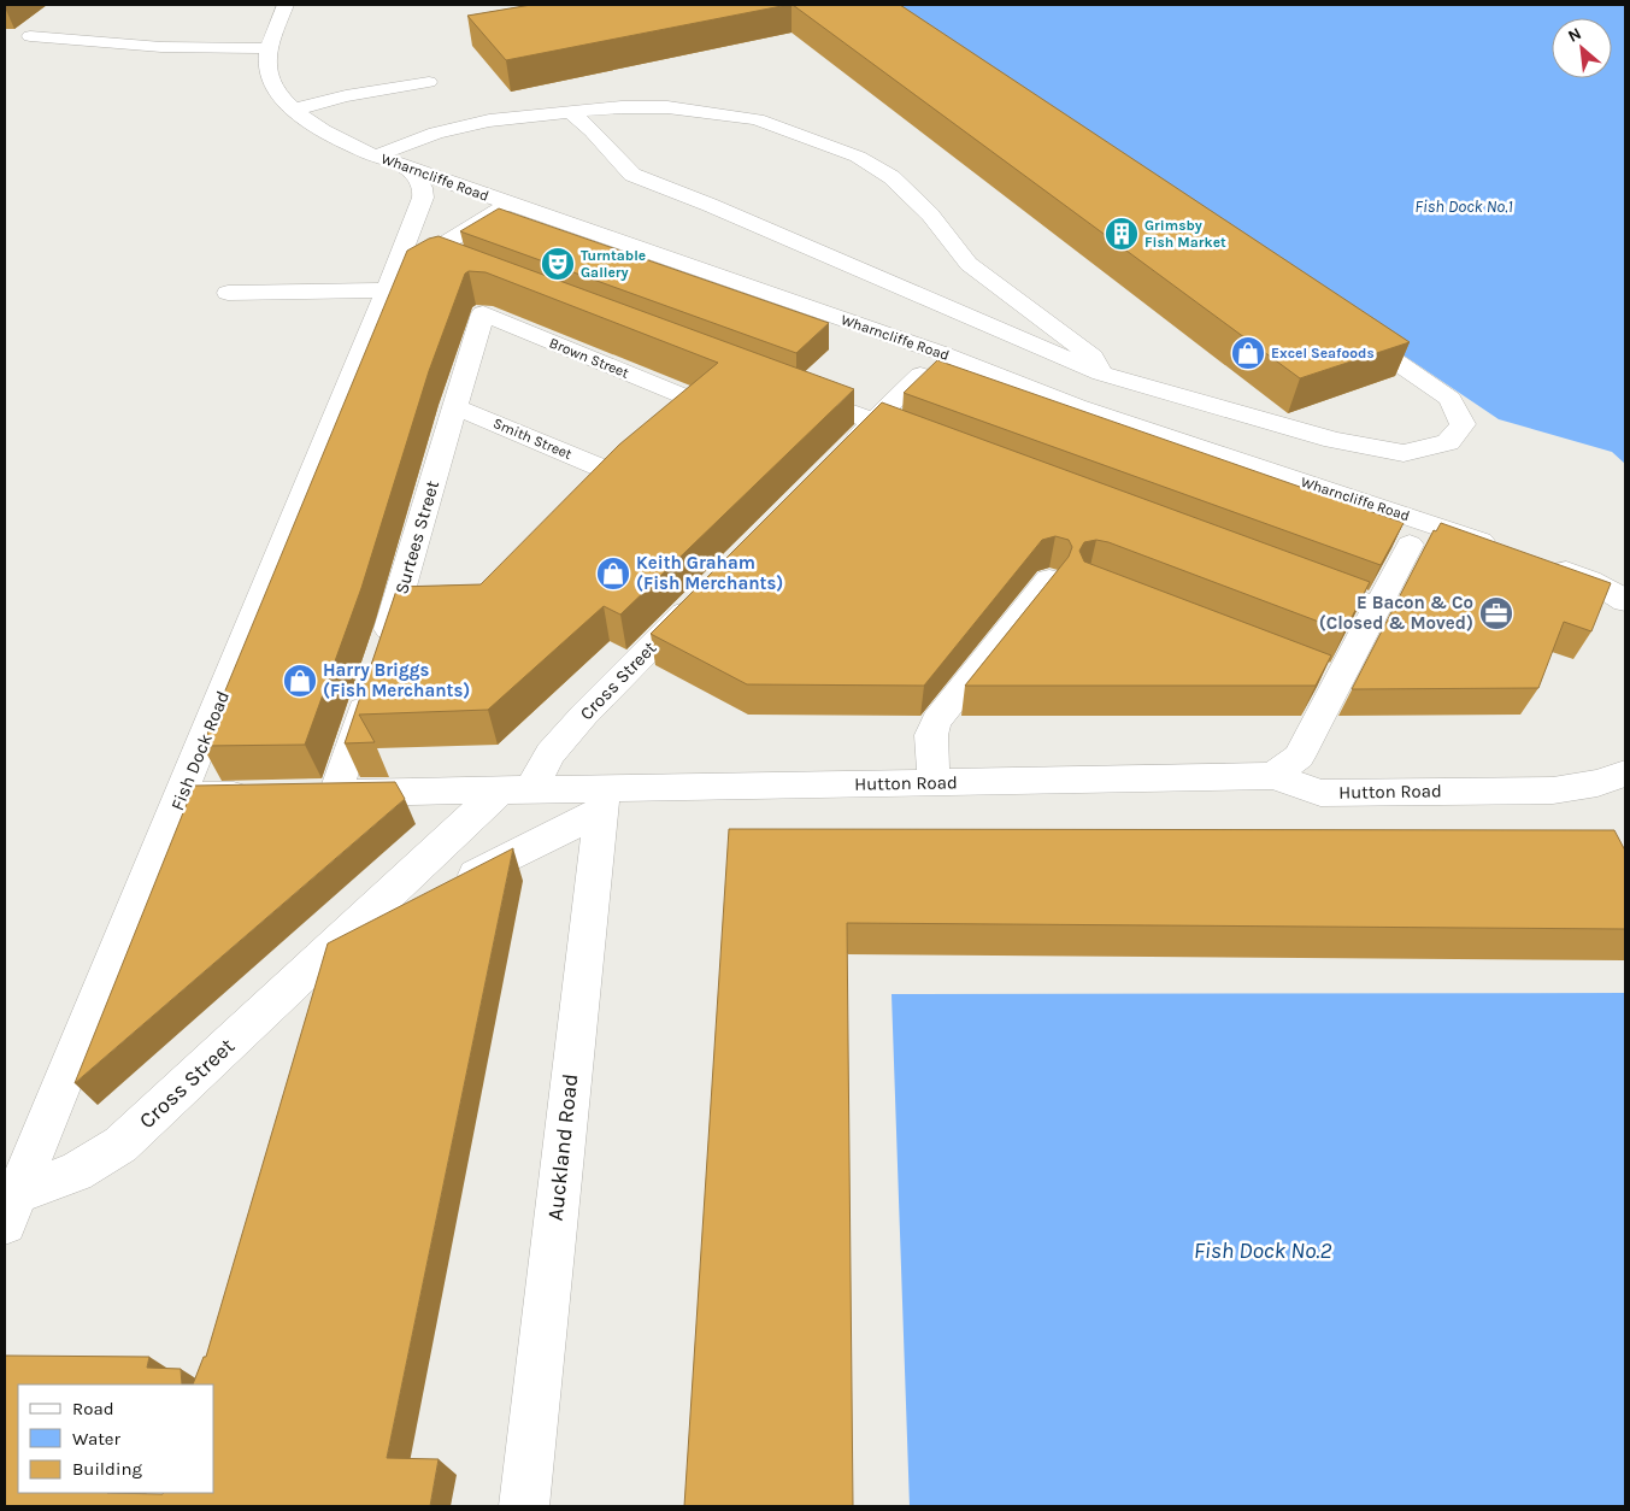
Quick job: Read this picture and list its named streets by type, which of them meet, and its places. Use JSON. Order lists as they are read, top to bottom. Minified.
{"streets":{"street":["Wharncliffe Road","Brown Street","Smith Street","Surtees Street","Cross Street","Fish Dock Road","Hutton Road","Auckland Road"]},"crossings":[["Wharncliffe Road","Fish Dock Road"],["Brown Street","Surtees Street"],["Smith Street","Surtees Street"],["Surtees Street","Hutton Road"],["Cross Street","Fish Dock Road"],["Cross Street","Hutton Road"],["Cross Street","Auckland Road"],["Hutton Road","Auckland Road"]],"water":["Fish Dock No.1","Fish Dock No.2"],"places":{"building":["Grimsby Fish Market"],"theatre":["Turntable Gallery"],"shop":["Excel Seafoods","Keith Graham (Fish Merchants)","Harry Briggs (Fish Merchants)"],"office":["E Bacon & Co (Closed & Moved)"]},"legend":["Road","Water","Building"],"north":"top left"}
